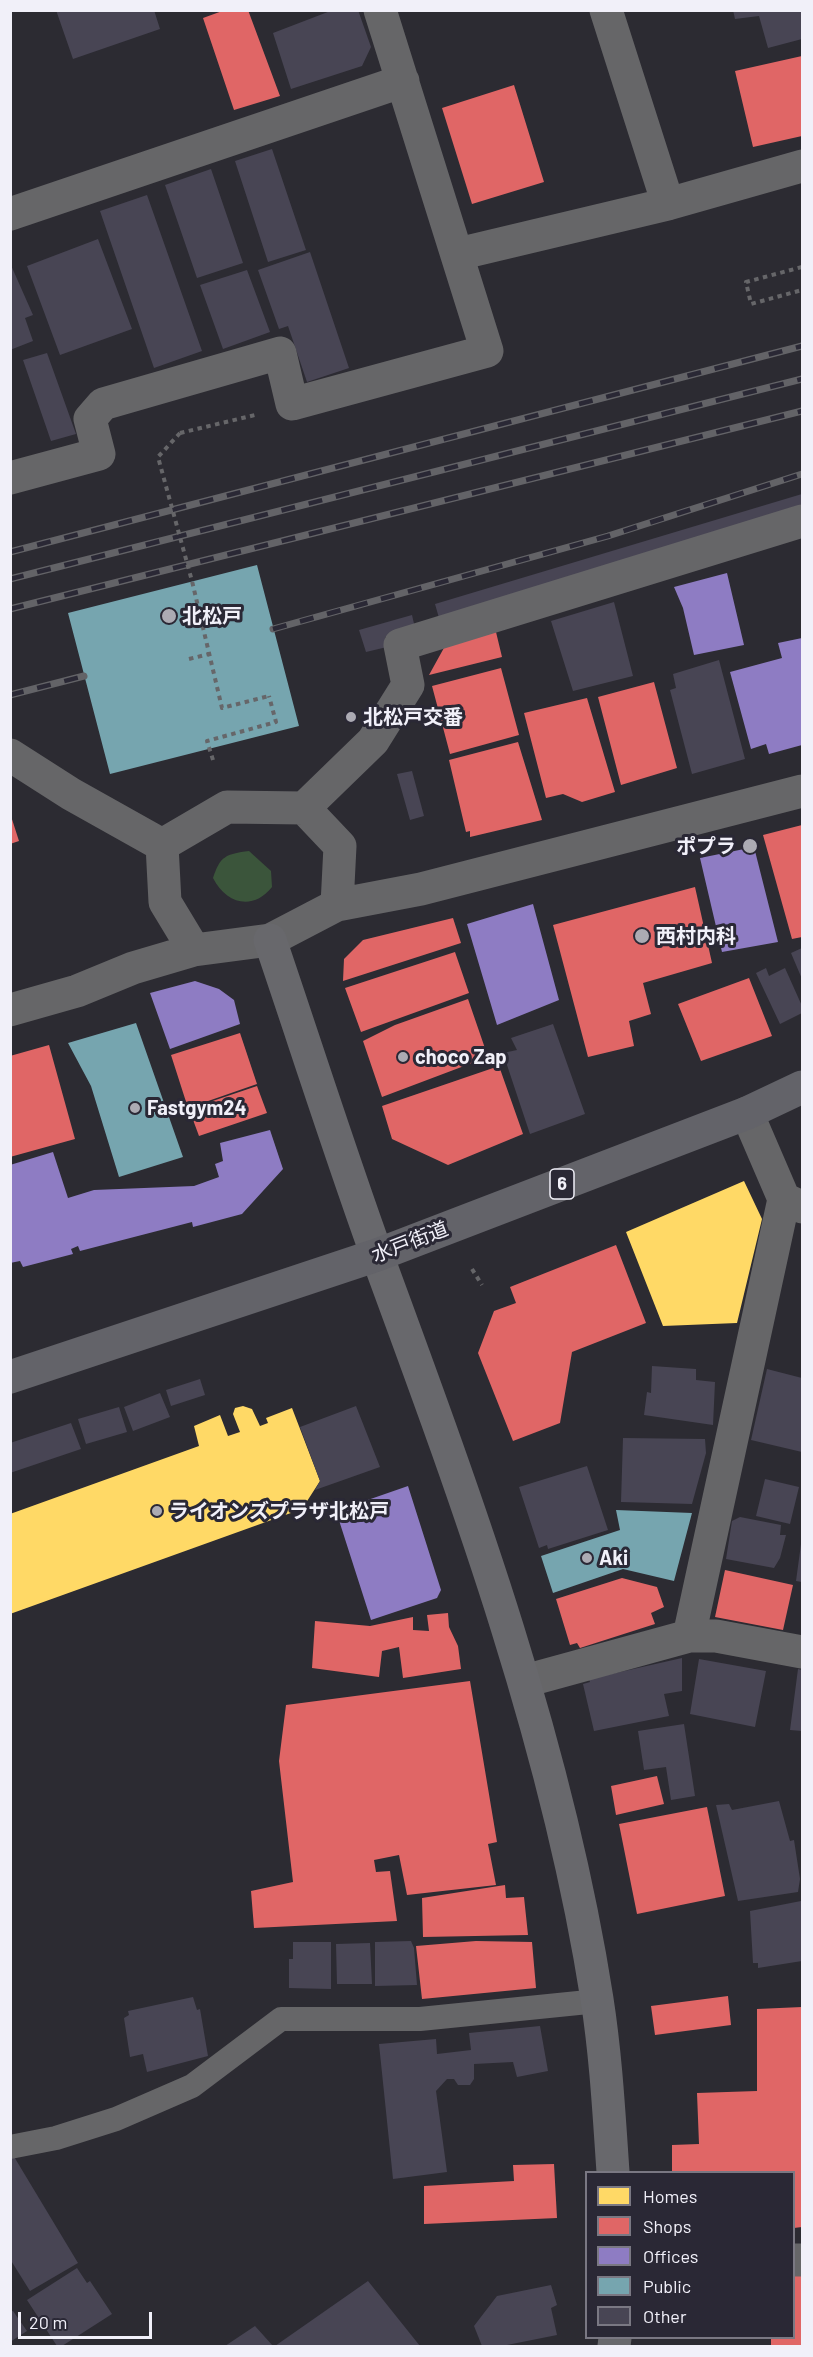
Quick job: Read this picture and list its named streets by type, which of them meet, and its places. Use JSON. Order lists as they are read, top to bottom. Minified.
{"streets":{"highway":["6","水戸街道"]},"places":["北松戸","北松戸交番","ポプラ","西村内科","choco Zap","Fastgym24","ライオンズプラザ北松戸","Aki"],"legend":["Homes","Shops","Offices","Public","Other"],"scale_bar":"20 m"}
